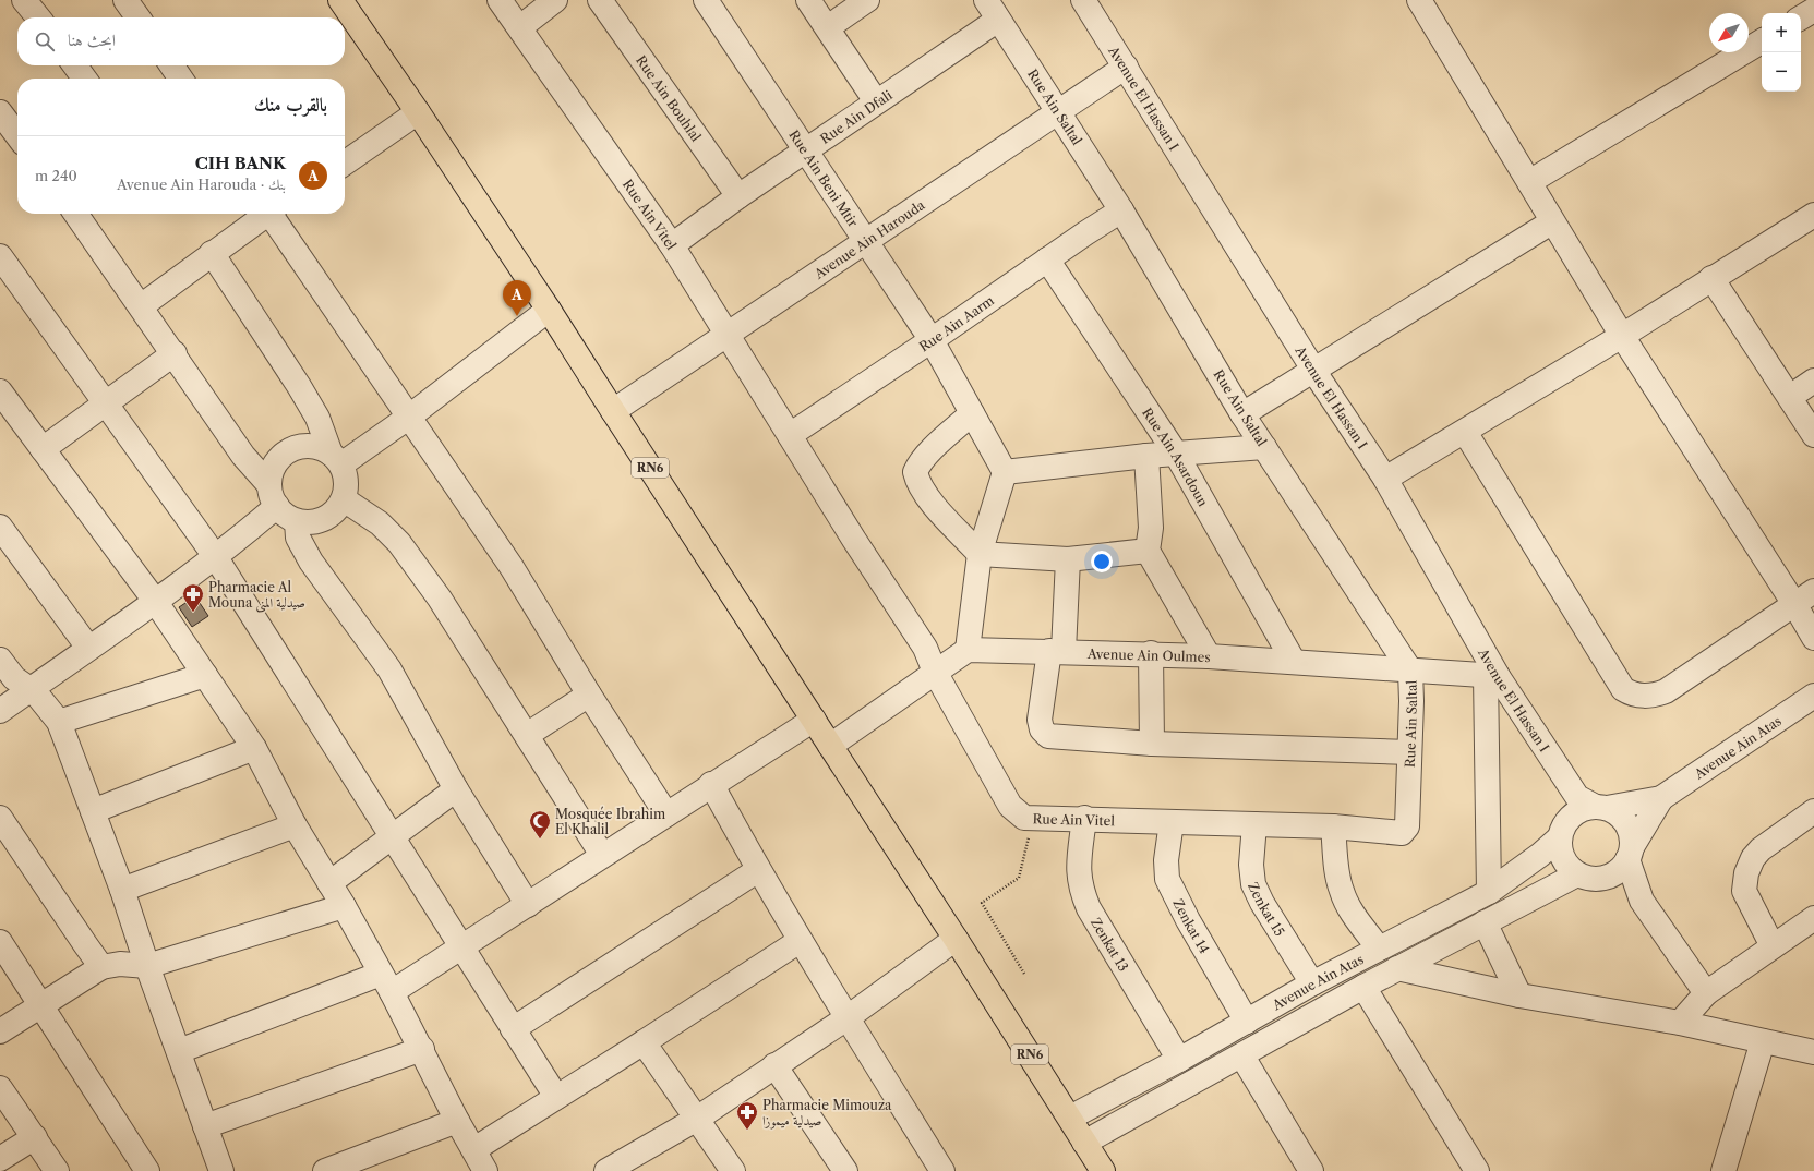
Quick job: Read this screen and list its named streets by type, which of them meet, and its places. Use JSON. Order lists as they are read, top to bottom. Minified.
{"streets":{"main road":["RN6"],"street":["Rue Ain Bouhlal","Avenue El Hassan I","Rue Ain Saltal","Rue Ain Dfali","Rue Ain Beni Mtir","Rue Ain Vitel","Avenue Ain Harouda","Rue Ain Aarm","Rue Ain Asardoun","Avenue Ain Oulmes","Avenue Ain Atas","Zenkat 15","Zenkat 14","Zenkat 13"]},"crossings":[["Rue Ain Bouhlal","Rue Ain Dfali"],["Avenue El Hassan I","Avenue Ain Harouda"],["Avenue El Hassan I","Avenue Ain Oulmes"],["Avenue El Hassan I","Avenue Ain Atas"],["Rue Ain Saltal","Rue Ain Dfali"],["Rue Ain Saltal","Rue Ain Vitel"],["Rue Ain Saltal","Avenue Ain Harouda"],["Rue Ain Saltal","Rue Ain Aarm"],["Rue Ain Saltal","Avenue Ain Oulmes"],["Rue Ain Dfali","Rue Ain Beni Mtir"],["Rue Ain Dfali","Rue Ain Vitel"],["Rue Ain Beni Mtir","Avenue Ain Harouda"],["Rue Ain Beni Mtir","Rue Ain Aarm"],["Rue Ain Vitel","Avenue Ain Harouda"],["Rue Ain Vitel","Rue Ain Aarm"],["Rue Ain Vitel","Zenkat 15"],["Rue Ain Vitel","Zenkat 14"],["Rue Ain Vitel","Zenkat 13"],["Avenue Ain Harouda","RN6"],["Rue Ain Aarm","Rue Ain Asardoun"],["Rue Ain Asardoun","Avenue Ain Oulmes"],["RN6","Avenue Ain Atas"],["Avenue Ain Atas","Zenkat 15"],["Avenue Ain Atas","Zenkat 14"],["Avenue Ain Atas","Zenkat 13"]],"places":{"pharmacy":["Pharmacie Al Mouna صيدلية المنى","Pharmacie Mimouza صيدلية ميموزا"],"mosque":["Mosquée Ibrahim El Khalil"]},"north":"bottom left","page":{"map_buttons":["+","−"],"search":"ابحث هنا","heading":"بالقرب منك","list":[{"mark":"A","name":"CIH BANK","note":"بنك · Avenue Ain Harouda","value":"240 m"}],"pins":"A"}}
